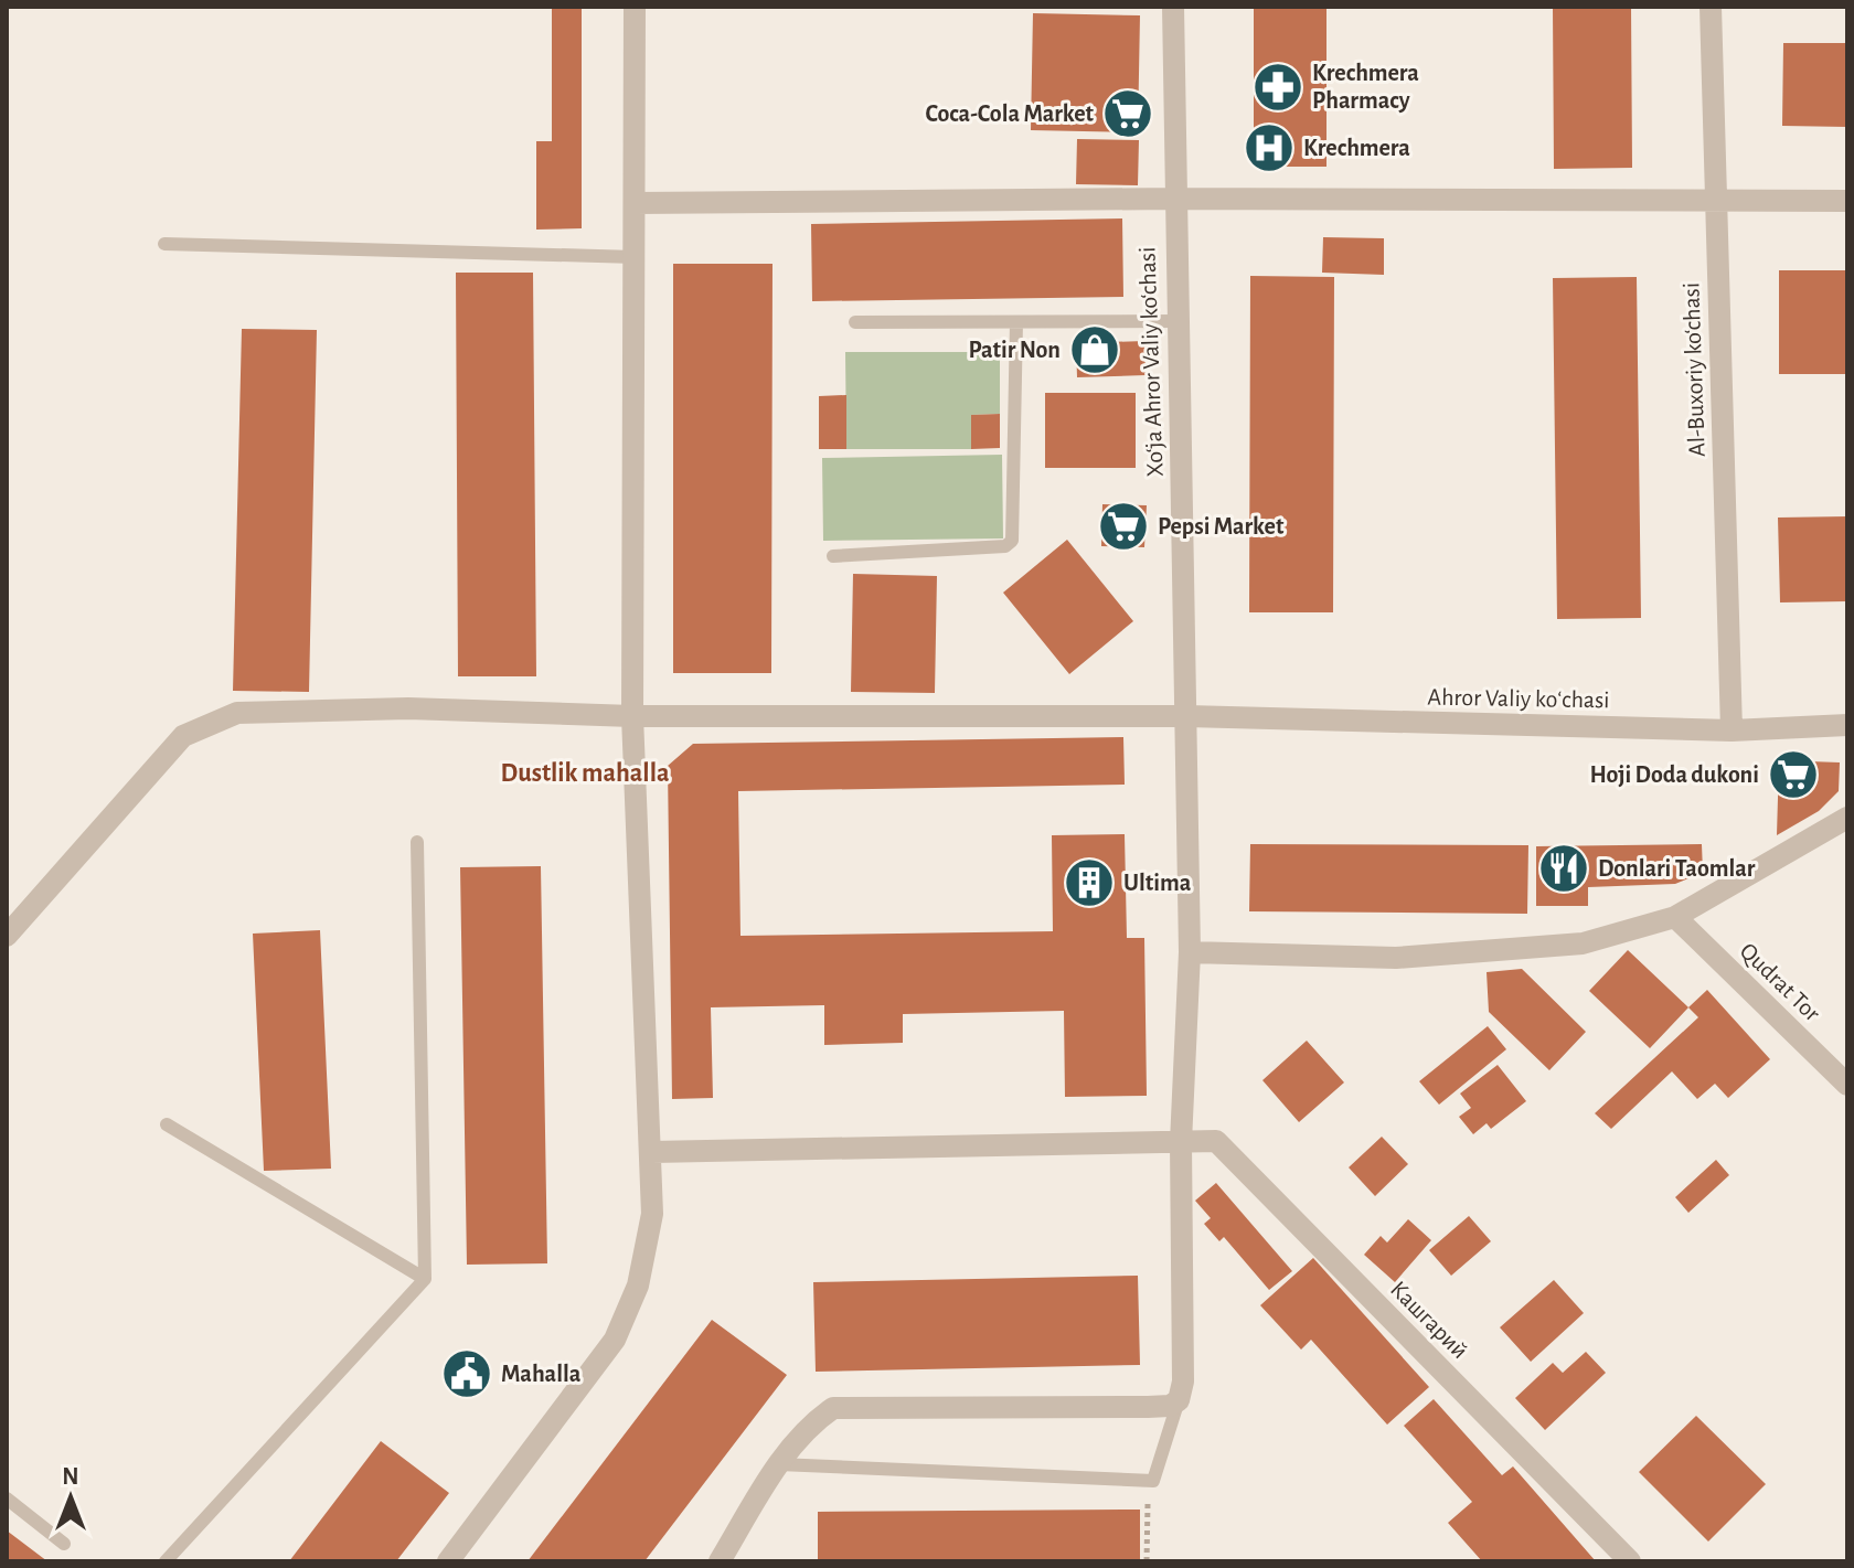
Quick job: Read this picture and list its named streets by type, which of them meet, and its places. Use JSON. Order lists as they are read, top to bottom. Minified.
{"streets":{"street":["Xo‘ja Ahror Valiy ko‘chasi","Al-Buxoriy ko‘chasi","Ahror Valiy koʻchasi","Qudrat Tor","Кашгарий"]},"crossings":[["Xo‘ja Ahror Valiy ko‘chasi","Ahror Valiy koʻchasi"],["Xo‘ja Ahror Valiy ko‘chasi","Кашгарий"],["Al-Buxoriy ko‘chasi","Ahror Valiy koʻchasi"]],"districts":["Dustlik mahalla"],"places":{"pharmacy":["Krechmera Pharmacy"],"supermarket":["Coca-Cola Market","Pepsi Market","Hoji Doda dukoni"],"hospital":["Krechmera"],"shop":["Patir Non"],"restaurant":["Donlari Taomlar"],"building":["Ultima"],"public building":["Mahalla"]},"north":"top"}
